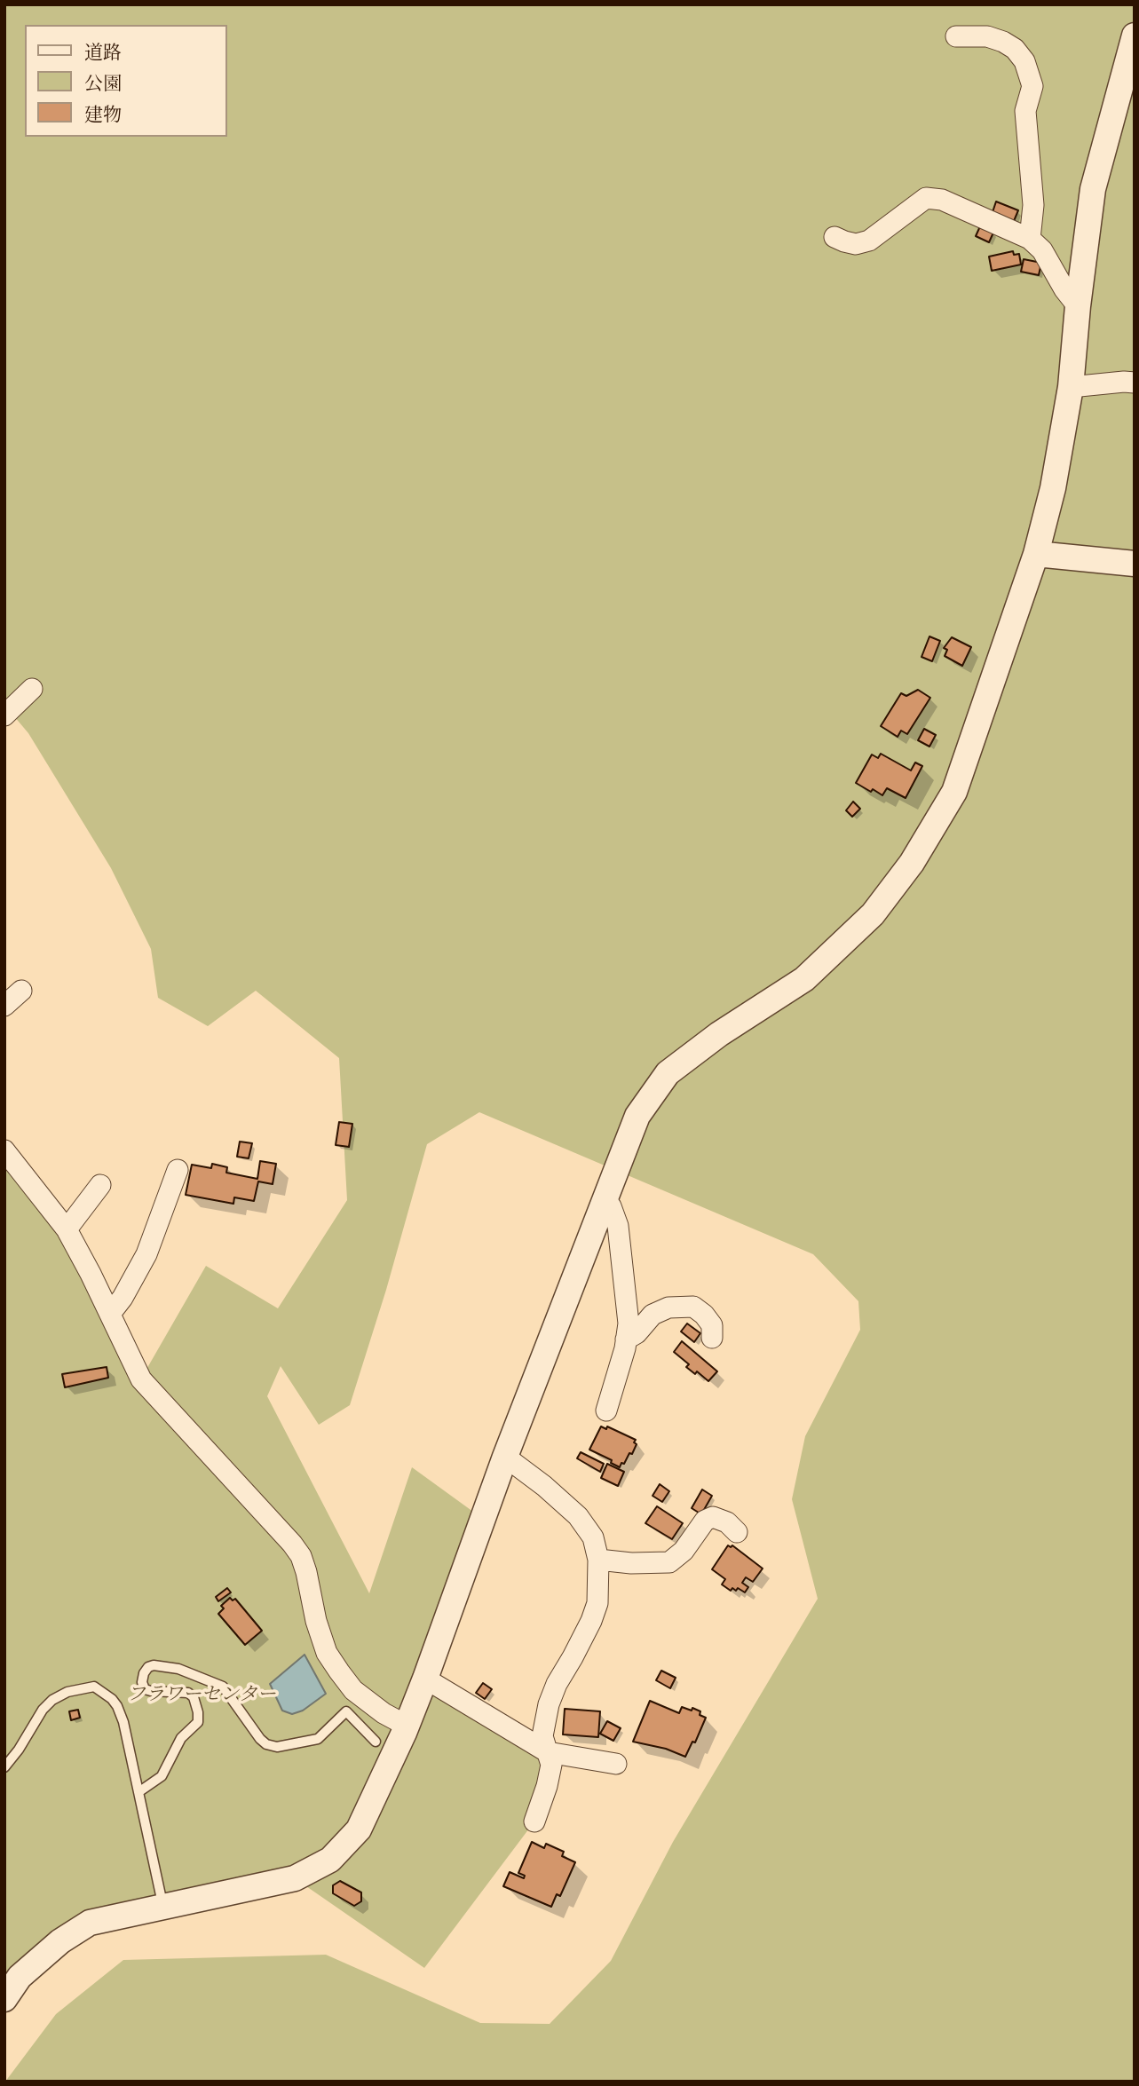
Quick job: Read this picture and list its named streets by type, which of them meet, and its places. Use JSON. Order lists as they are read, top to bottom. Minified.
{"parks":["フラワーセンター"],"legend":["道路","公園","建物"]}
